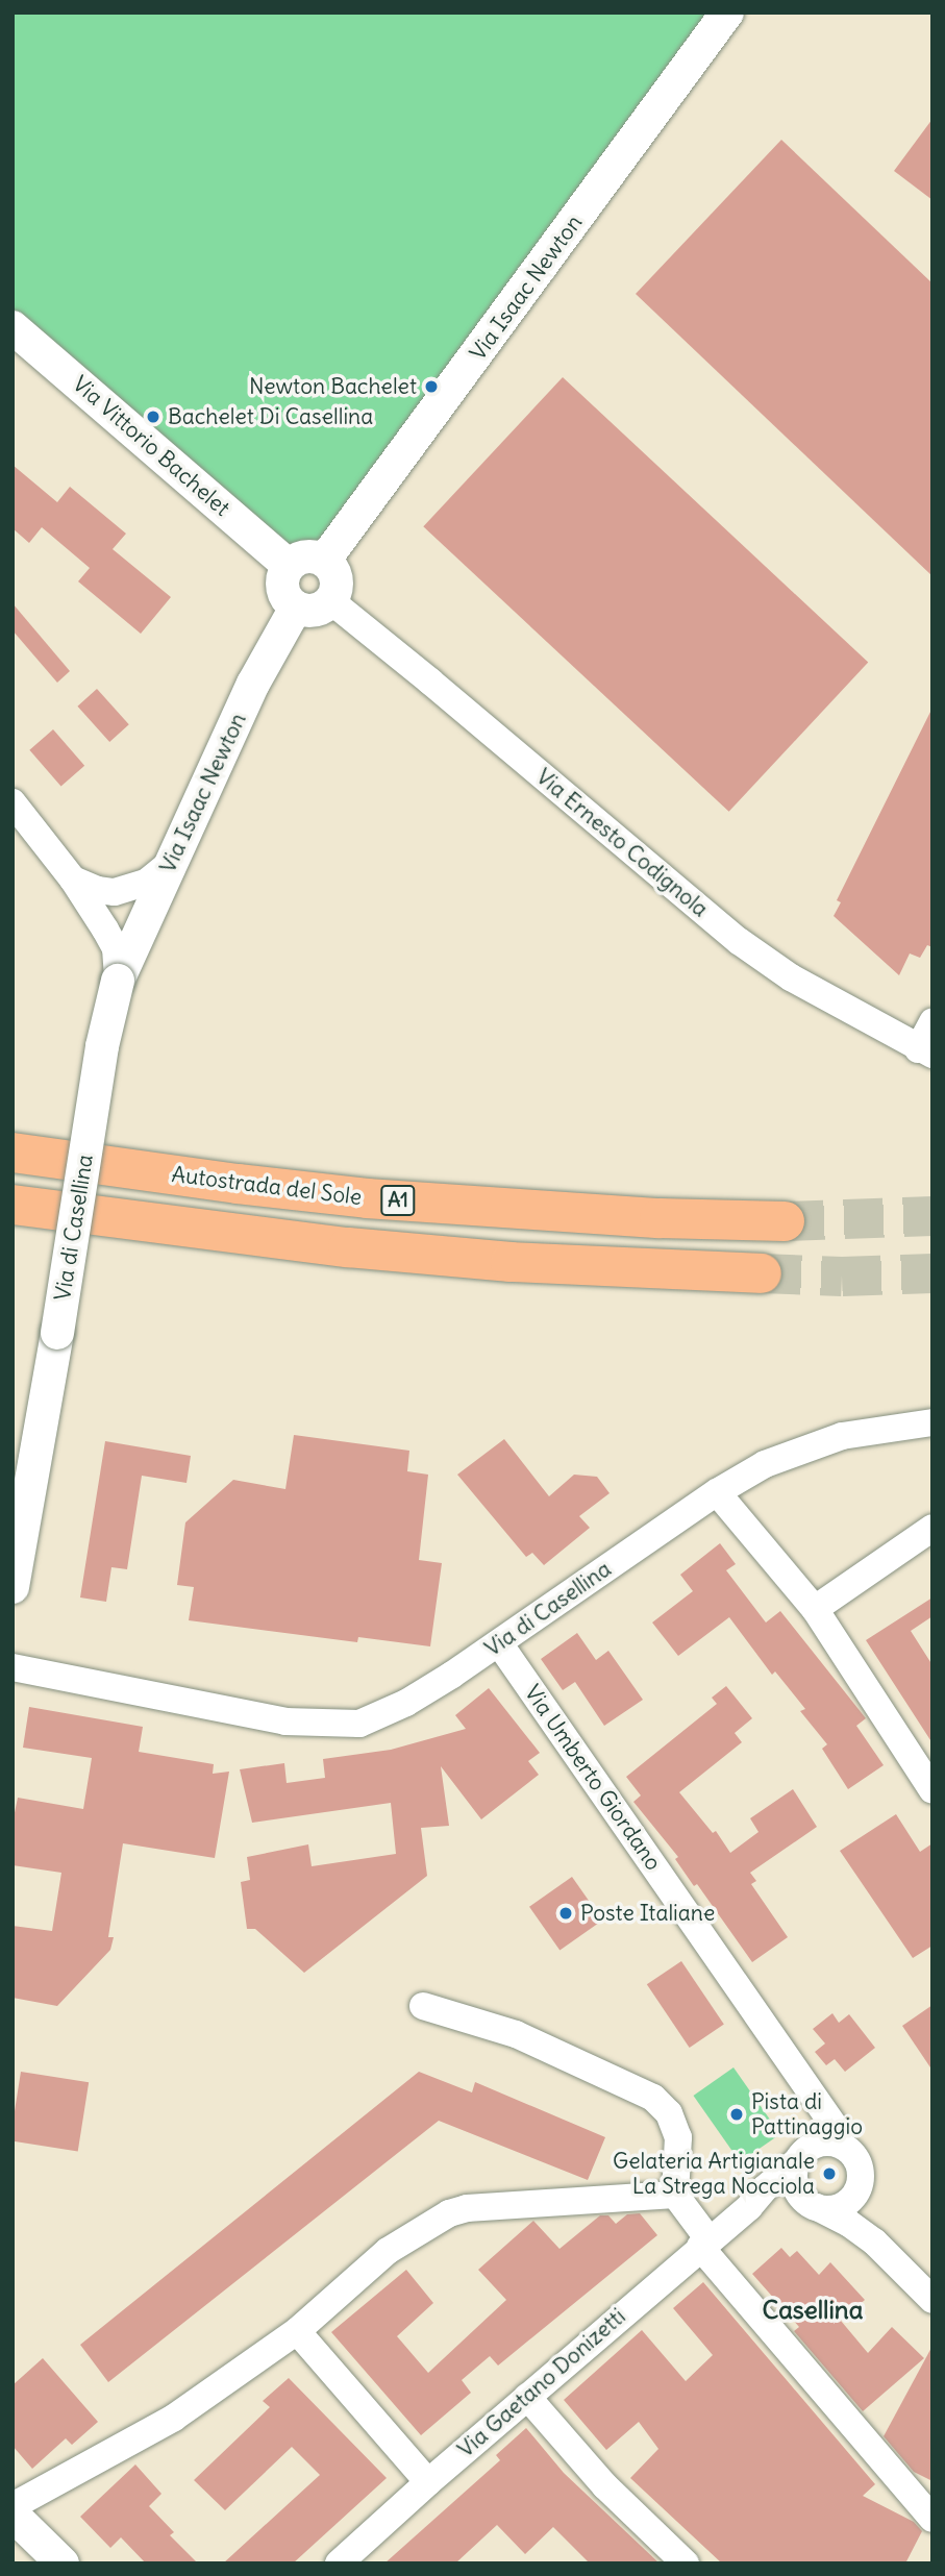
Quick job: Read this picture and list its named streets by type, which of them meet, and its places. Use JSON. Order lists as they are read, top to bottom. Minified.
{"streets":{"highway":["Autostrada del Sole","A1"],"street":["Via Isaac Newton","Via Vittorio Bachelet","Via Ernesto Codignola","Via di Casellina","Via Umberto Giordano","Via Gaetano Donizetti"]},"crossings":[["Via Isaac Newton","Via Vittorio Bachelet"],["Via Isaac Newton","Via Ernesto Codignola"],["Via Isaac Newton","Via di Casellina"],["Via Vittorio Bachelet","Via Ernesto Codignola"],["Via di Casellina","Via Umberto Giordano"],["Via Umberto Giordano","Via Gaetano Donizetti"]],"districts":["Casellina"],"places":["Newton Bachelet","Bachelet Di Casellina","Poste Italiane","Pista di Pattinaggio","Gelateria Artigianale La Strega Nocciola"]}
